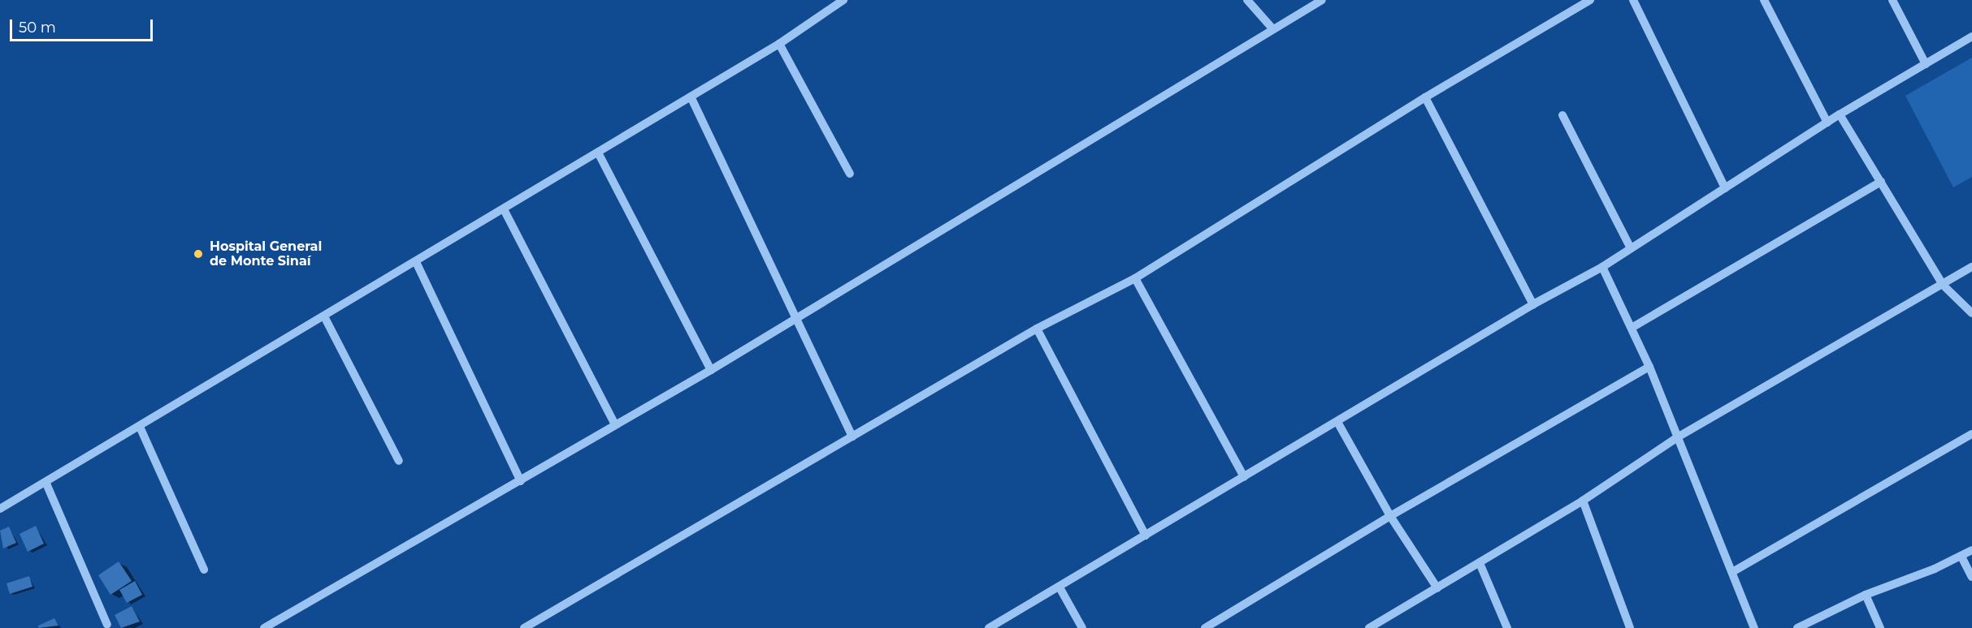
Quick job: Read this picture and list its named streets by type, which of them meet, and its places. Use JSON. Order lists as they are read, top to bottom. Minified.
{"places":["Hospital General de Monte Sinaí"],"scale_bar":"50 m"}
